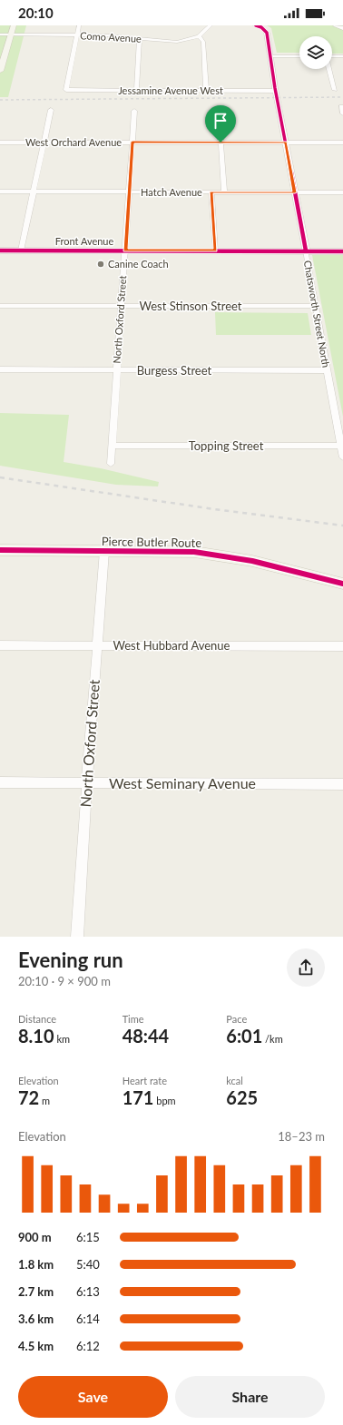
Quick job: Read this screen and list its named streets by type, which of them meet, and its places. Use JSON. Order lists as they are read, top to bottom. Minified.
{"streets":{"main road":["Pierce Butler Route"],"street":["Como Avenue","Jessamine Avenue West","West Orchard Avenue","Hatch Avenue","Front Avenue","West Stinson Street","Chatsworth Street North","North Oxford Street","Burgess Street","Topping Street","West Hubbard Avenue","West Seminary Avenue"]},"crossings":[["Como Avenue","Jessamine Avenue West"],["Jessamine Avenue West","Chatsworth Street North"],["West Orchard Avenue","Chatsworth Street North"],["West Orchard Avenue","North Oxford Street"],["Hatch Avenue","Chatsworth Street North"],["Hatch Avenue","North Oxford Street"],["Front Avenue","Chatsworth Street North"],["Front Avenue","North Oxford Street"],["West Stinson Street","Chatsworth Street North"],["West Stinson Street","North Oxford Street"],["Chatsworth Street North","Burgess Street"],["Chatsworth Street North","Topping Street"],["North Oxford Street","Burgess Street"],["North Oxford Street","Topping Street"],["North Oxford Street","Pierce Butler Route"],["North Oxford Street","West Hubbard Avenue"],["North Oxford Street","West Seminary Avenue"]],"places":["Canine Coach"],"page":{"status":"20:10","heading":["Evening run","20:10 · 9 × 900 m"],"stats":[["Distance","8.10 km"],["Time","48:44"],["Pace","6:01 /km"],["Elevation","72 m"],["Heart rate","171 bpm"],["kcal","625"]],"chart":["Elevation","18–23 m"],"list":[{"name":"900 m","note":"6:15"},{"name":"1.8 km","note":"5:40"},{"name":"2.7 km","note":"6:13"},{"name":"3.6 km","note":"6:14"},{"name":"4.5 km","note":"6:12"}],"buttons":["Save","Share"]}}
